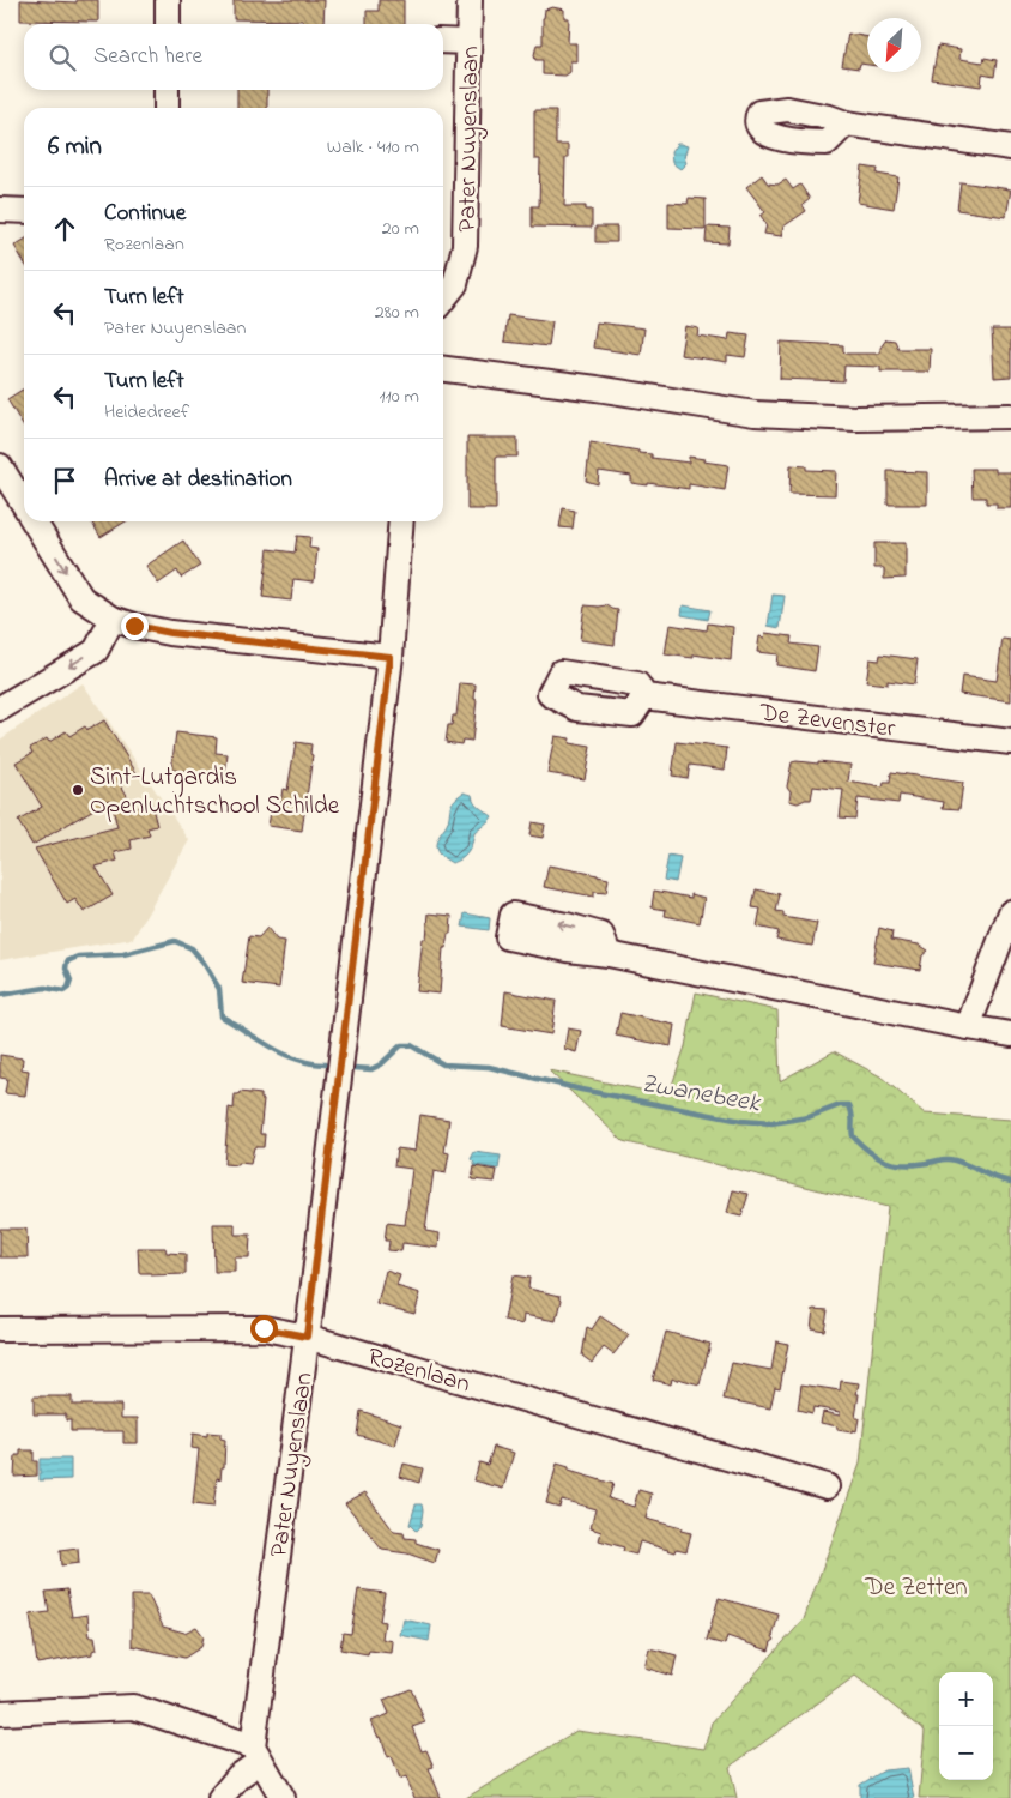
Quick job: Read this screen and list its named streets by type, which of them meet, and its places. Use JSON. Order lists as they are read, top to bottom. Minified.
{"streets":{"street":["Pater Nuyenslaan","De Zevenster","Rozenlaan"]},"crossings":[["Pater Nuyenslaan","Rozenlaan"]],"water":["Zwanebeek"],"parks":["De Zetten"],"places":["Sint-Lutgardis Openluchtschool Schilde"],"north":"bottom left","page":{"search":"Search here","heading":["6 min","Walk · 410 m"],"list":[["Continue","Rozenlaan","20 m"],["Turn left","Pater Nuyenslaan","280 m"],["Turn left","Heidedreef","110 m"],"Arrive at destination"],"map_buttons":["+","−"]}}
